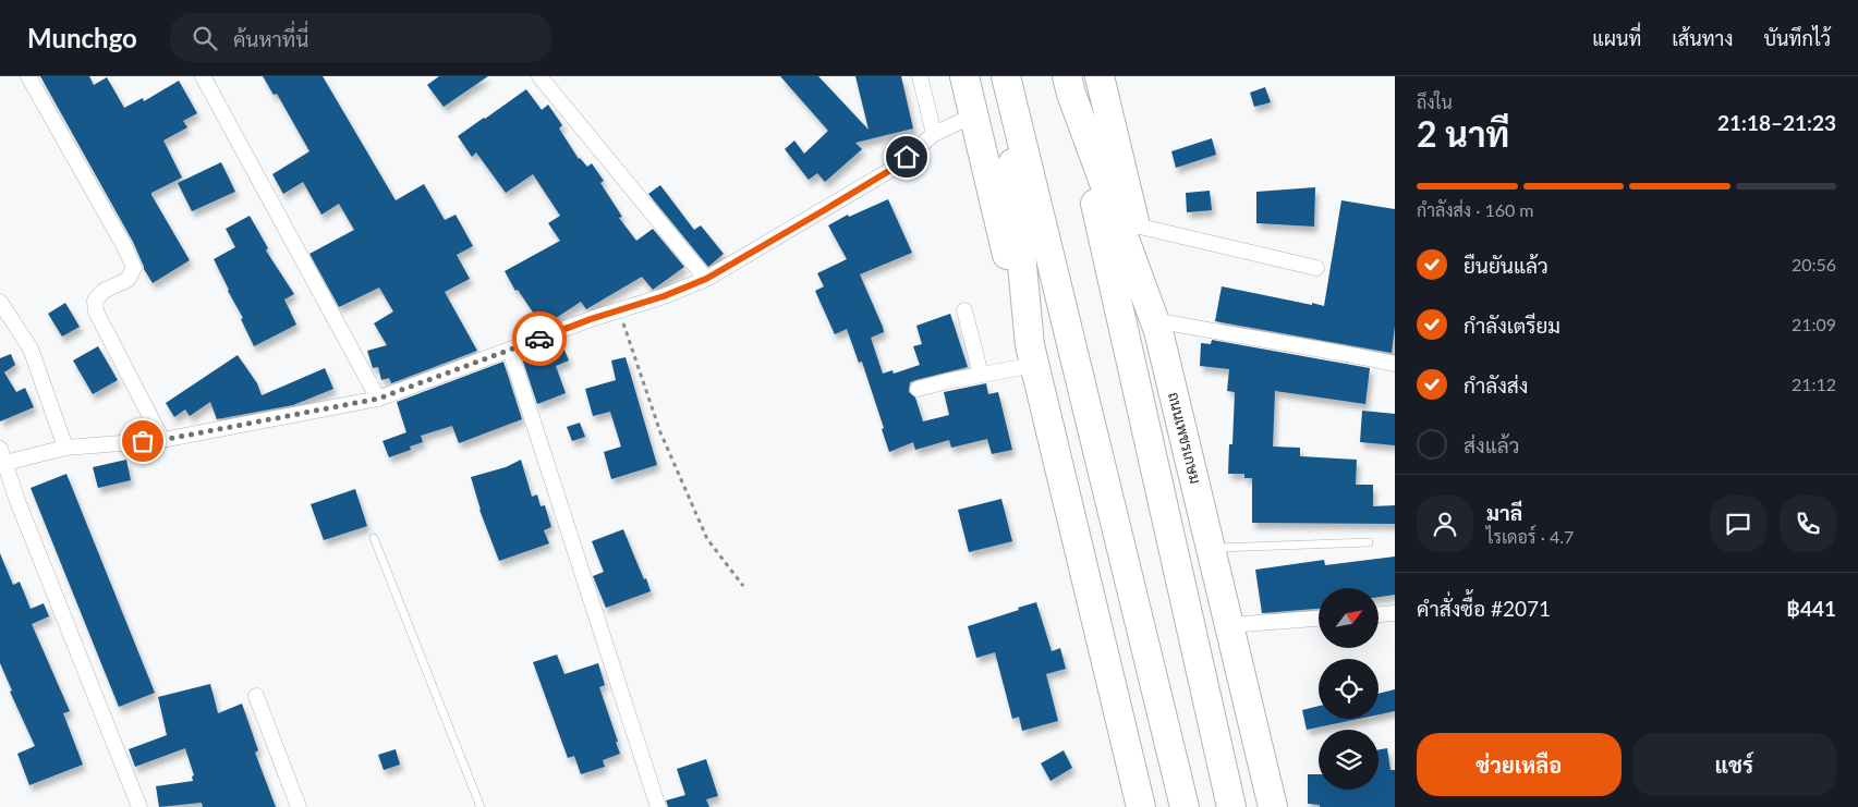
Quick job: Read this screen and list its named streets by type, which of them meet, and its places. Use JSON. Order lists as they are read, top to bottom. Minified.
{"streets":{"highway":["ถนนเพชรเกษม"]},"north":"top right","page":{"header":"Munchgo","search":"ค้นหาที่นี่","nav":["แผนที่","เส้นทาง","บันทึกไว้"],"heading":["2 นาที","ถึงใน","21:18–21:23"],"panel":["มาลี","ไรเดอร์ · 4.7","คำสั่งซื้อ #2071","฿441"],"bar":"กำลังส่ง · 160 m","list":[["ยืนยันแล้ว","20:56"],["กำลังเตรียม","21:09"],["กำลังส่ง","21:12"],"ส่งแล้ว"],"buttons":["ช่วยเหลือ","แชร์"]}}
